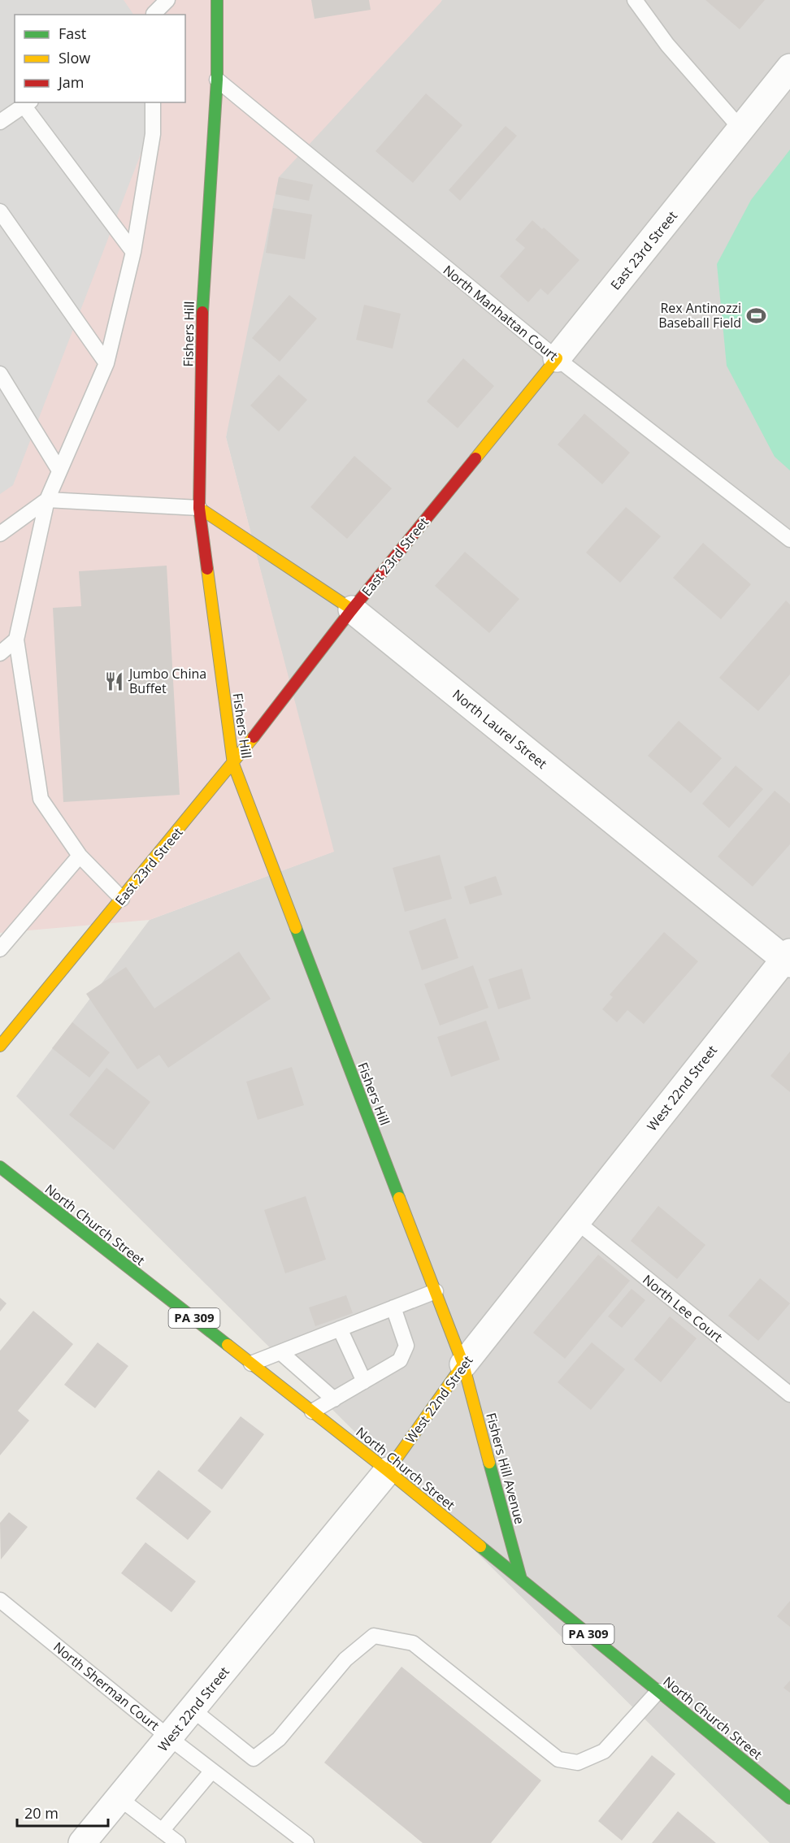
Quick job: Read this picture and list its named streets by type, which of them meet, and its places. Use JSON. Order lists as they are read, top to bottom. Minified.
{"streets":{"main road":["East 23rd Street","Fishers Hill","North Laurel Street","West 22nd Street","North Church Street","PA 309","Fishers Hill Avenue"],"lane":["North Manhattan Court","North Lee Court","North Sherman Court"]},"crossings":[["East 23rd Street","North Manhattan Court"],["East 23rd Street","Fishers Hill"],["East 23rd Street","North Laurel Street"],["North Manhattan Court","Fishers Hill"],["Fishers Hill","North Laurel Street"],["Fishers Hill","West 22nd Street"],["Fishers Hill","Fishers Hill Avenue"],["North Laurel Street","West 22nd Street"],["West 22nd Street","North Church Street"],["West 22nd Street","North Lee Court"],["West 22nd Street","Fishers Hill Avenue"],["West 22nd Street","North Sherman Court"],["North Church Street","Fishers Hill Avenue"]],"places":{"sports":["Rex Antinozzi Baseball Field"],"restaurant":["Jumbo China Buffet"]},"legend":["Fast","Slow","Jam"],"scale_bar":"20 m"}
